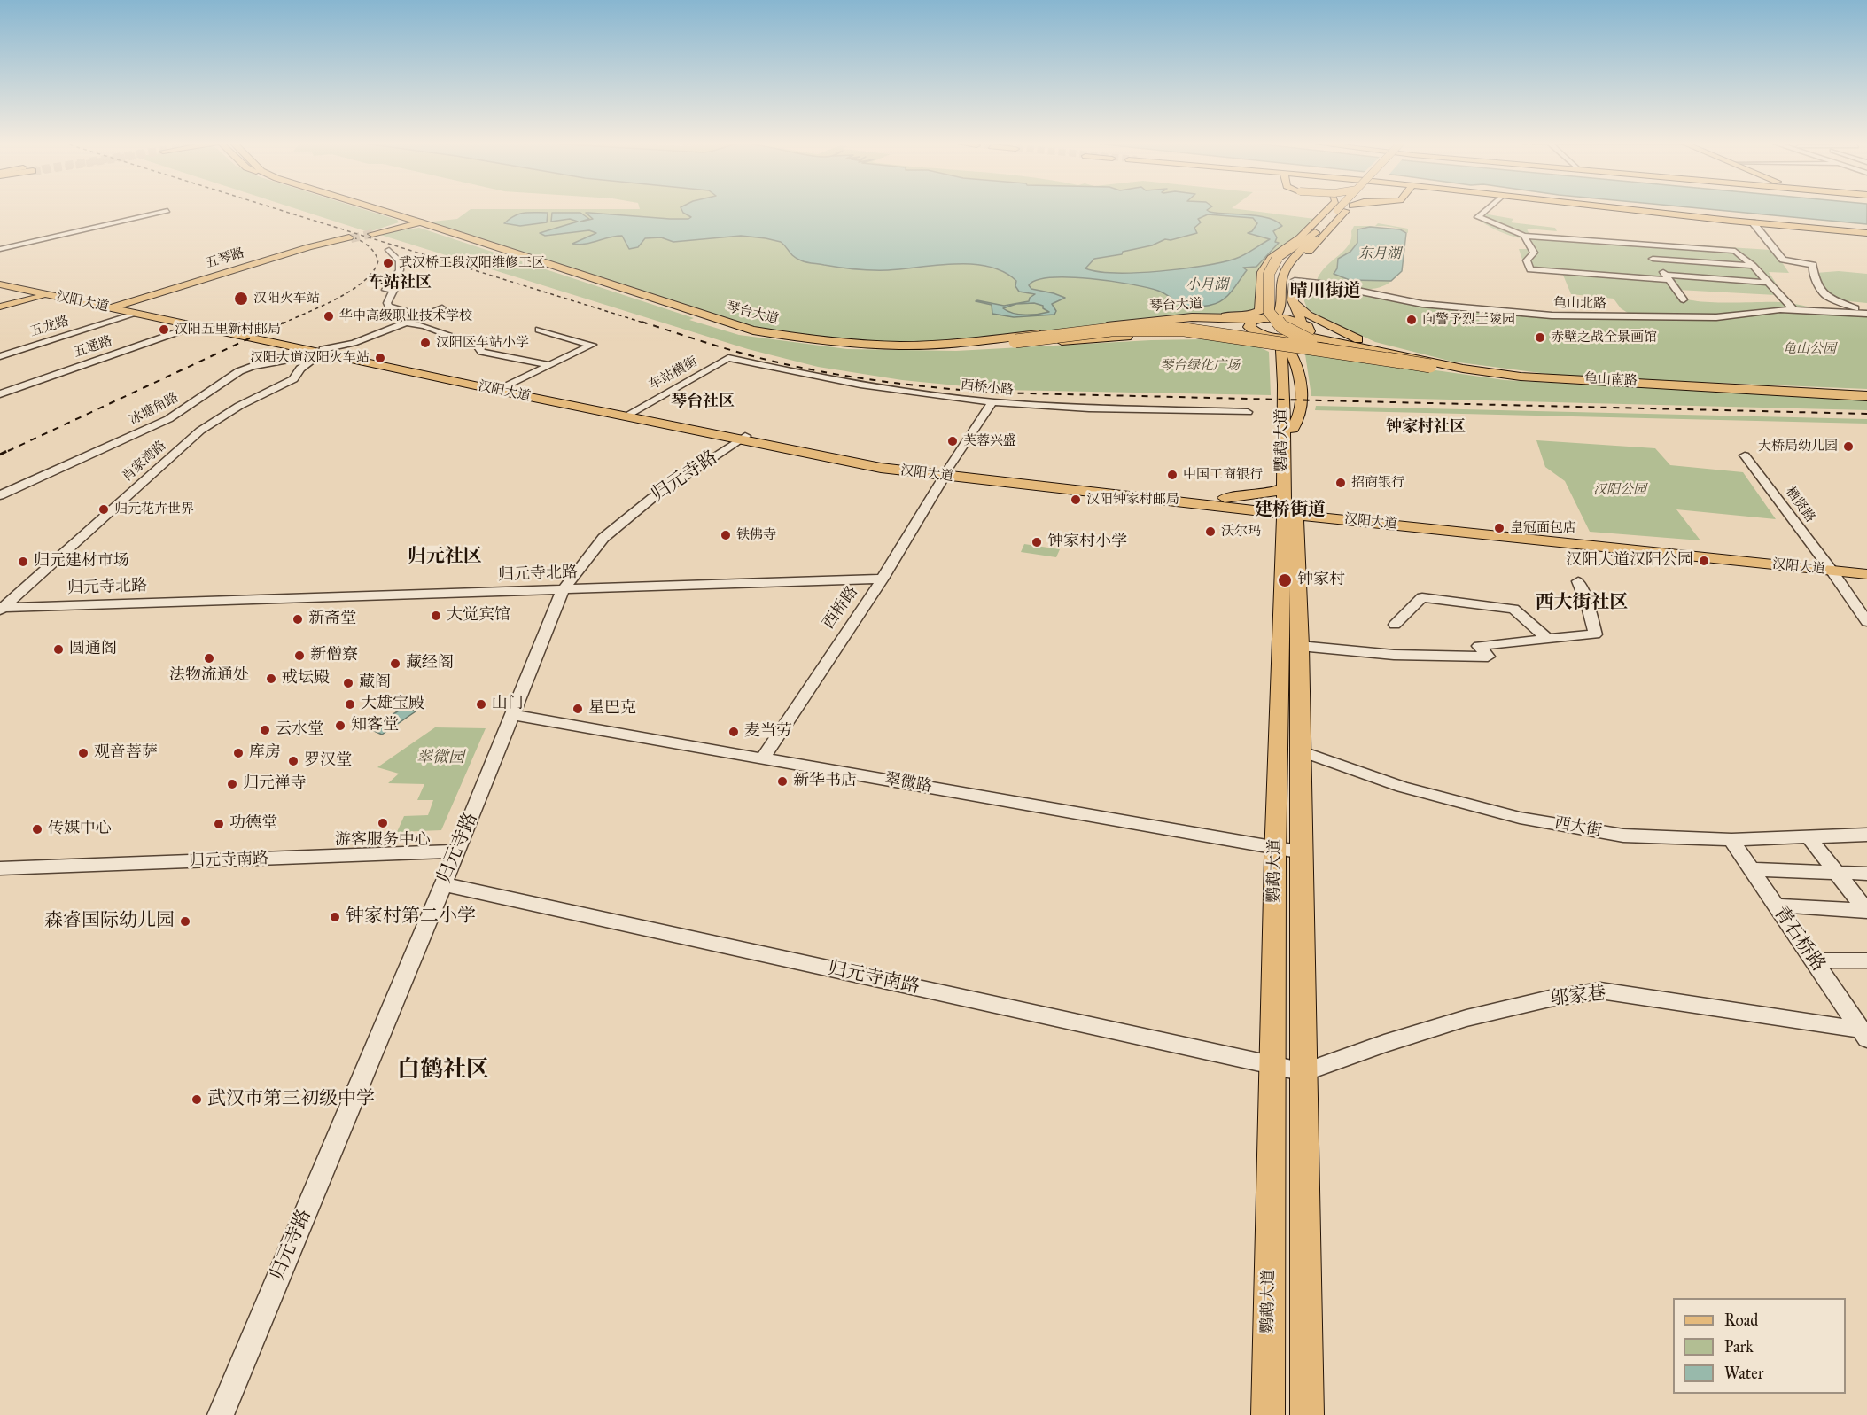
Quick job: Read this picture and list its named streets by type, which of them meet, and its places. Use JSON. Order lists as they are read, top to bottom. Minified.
{"streets":{"highway":["琴台大道","龟山南路"],"main road":["五琴路","汉阳大道","鹦鹉大道"],"street":["龟山北路","五龙路","五通路","车站横街","西桥小路","冰塘角路","肖家湾路","归元寺路","栖贤路","归元寺北路","西桥路","翠微路","西大街","归元寺南路","青石桥路","邬家巷"]},"crossings":[["五琴路","汉阳大道"],["汉阳大道","五龙路"],["汉阳大道","五通路"],["汉阳大道","车站横街"],["汉阳大道","冰塘角路"],["汉阳大道","鹦鹉大道"],["汉阳大道","肖家湾路"],["汉阳大道","归元寺路"],["汉阳大道","栖贤路"],["汉阳大道","西桥路"],["琴台大道","龟山南路"],["车站横街","西桥小路"],["西桥小路","西桥路"],["冰塘角路","肖家湾路"],["鹦鹉大道","翠微路"],["鹦鹉大道","西大街"],["鹦鹉大道","归元寺南路"],["鹦鹉大道","邬家巷"],["肖家湾路","归元寺北路"],["归元寺路","归元寺北路"],["归元寺路","翠微路"],["归元寺路","归元寺南路"],["归元寺北路","西桥路"],["西桥路","翠微路"],["西大街","青石桥路"],["归元寺南路","邬家巷"],["青石桥路","邬家巷"]],"districts":["车站社区","晴川街道","琴台社区","钟家村社区","建桥街道","归元社区","西大街社区","白鹤社区"],"water":["东月湖","小月湖"],"parks":["龟山公园","琴台绿化广场","汉阳公园","翠微园"],"places":["武汉桥工段汉阳维修工区","汉阳火车站","华中高级职业技术学校","向警予烈士陵园","汉阳五里新村邮局","赤壁之战全景画馆","汉阳区车站小学","汉阳大道汉阳火车站","芙蓉兴盛","大桥局幼儿园","中国工商银行","招商银行","汉阳钟家村邮局","归元花卉世界","皇冠面包店","沃尔玛","铁佛寺","钟家村小学","汉阳大道汉阳公园","归元建材市场","钟家村","大觉宾馆","新斋堂","圆通阁","新僧寮","法物流通处","藏经阁","戒坛殿","藏阁","大雄宝殿","山门","星巴克","知客堂","云水堂","麦当劳","观音菩萨","库房","罗汉堂","新华书店","归元禅寺","游客服务中心","功德堂","传媒中心","钟家村第二小学","森睿国际幼儿园","武汉市第三初级中学"],"legend":["Road","Park","Water"]}
